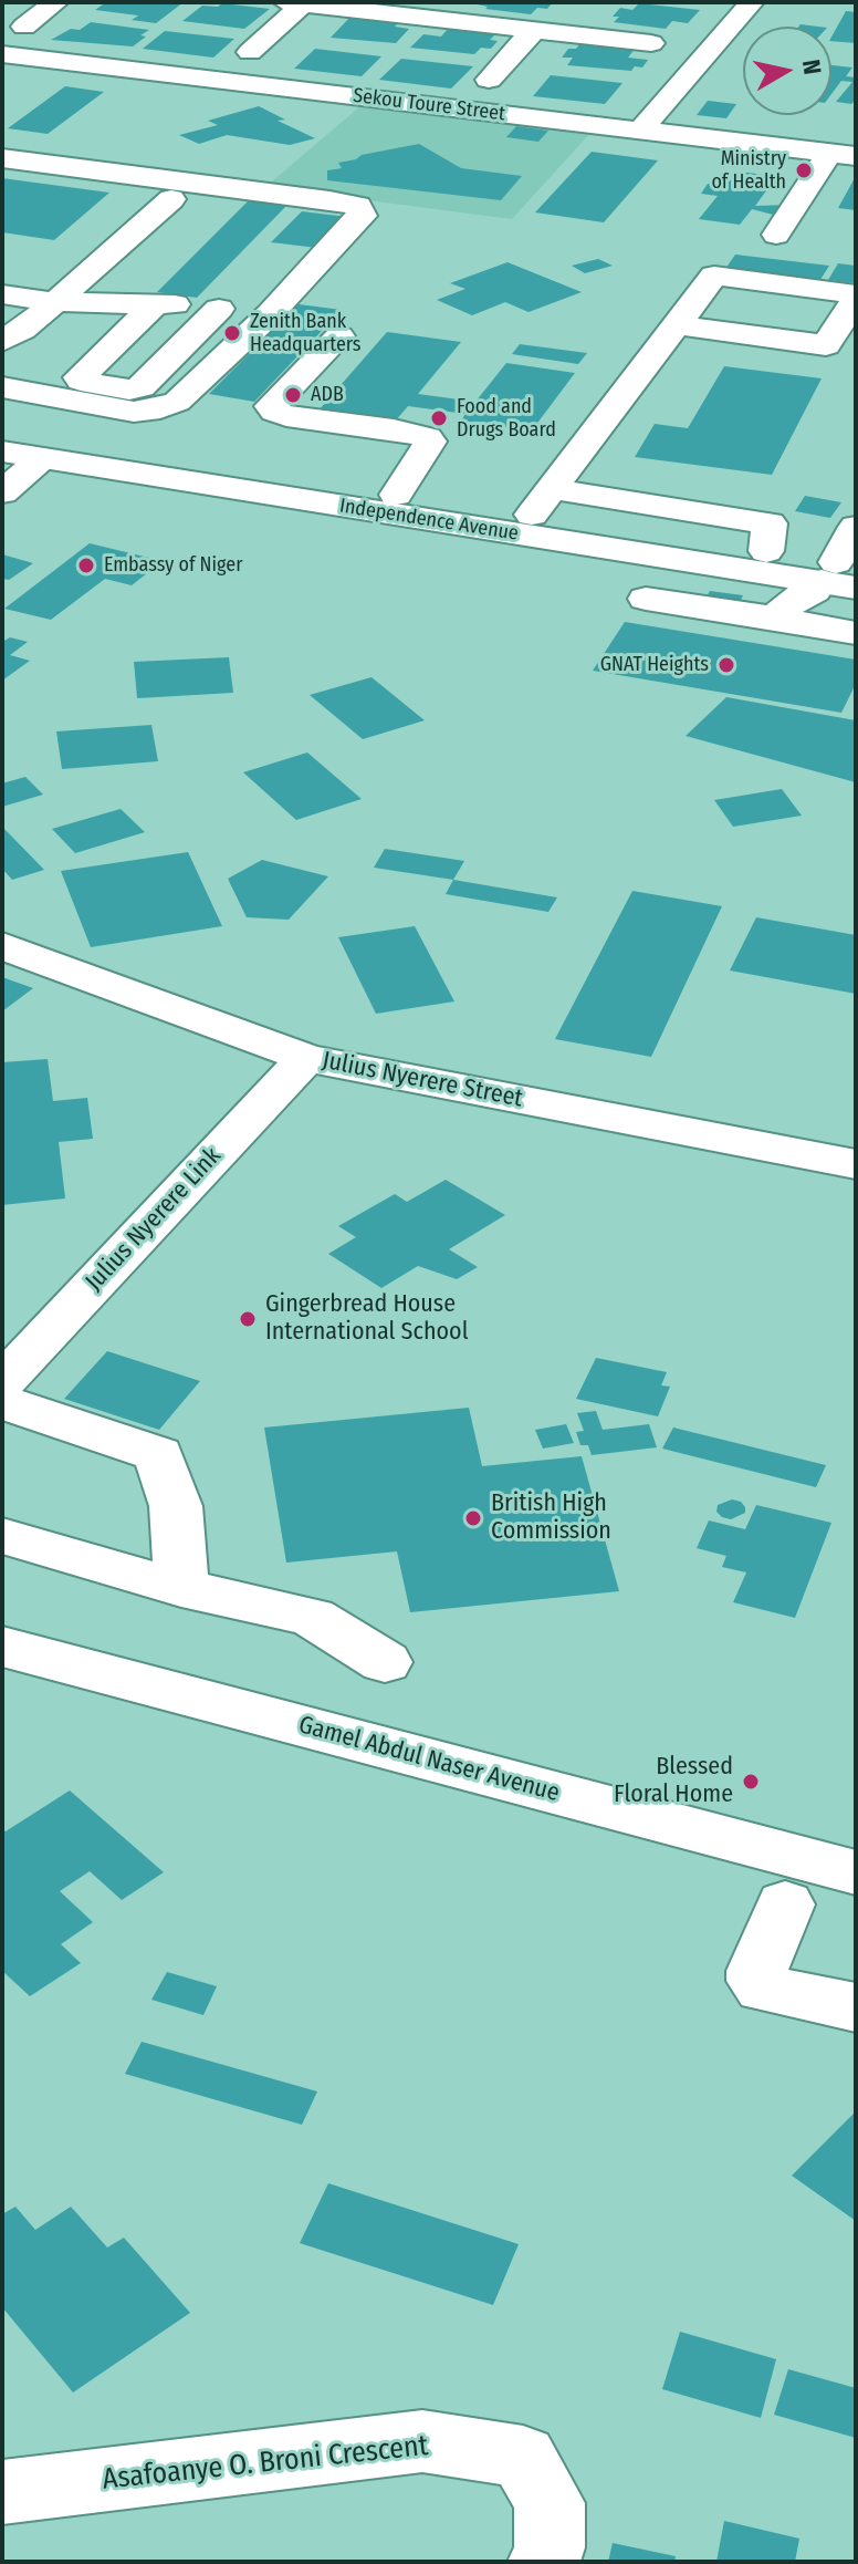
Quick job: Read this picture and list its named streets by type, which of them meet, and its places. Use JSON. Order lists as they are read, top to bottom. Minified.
{"streets":{"street":["Sekou Toure Street","Independence Avenue","Julius Nyerere Street","Julius Nyerere Link","Gamel Abdul Naser Avenue","Asafoanye O. Broni Crescent"]},"crossings":[["Julius Nyerere Street","Julius Nyerere Link"]],"places":["Ministry of Health","Zenith Bank Headquarters","ADB","Food and Drugs Board","Embassy of Niger","GNAT Heights","Gingerbread House International School","British High Commission","Blessed Floral Home"],"north":"right"}
